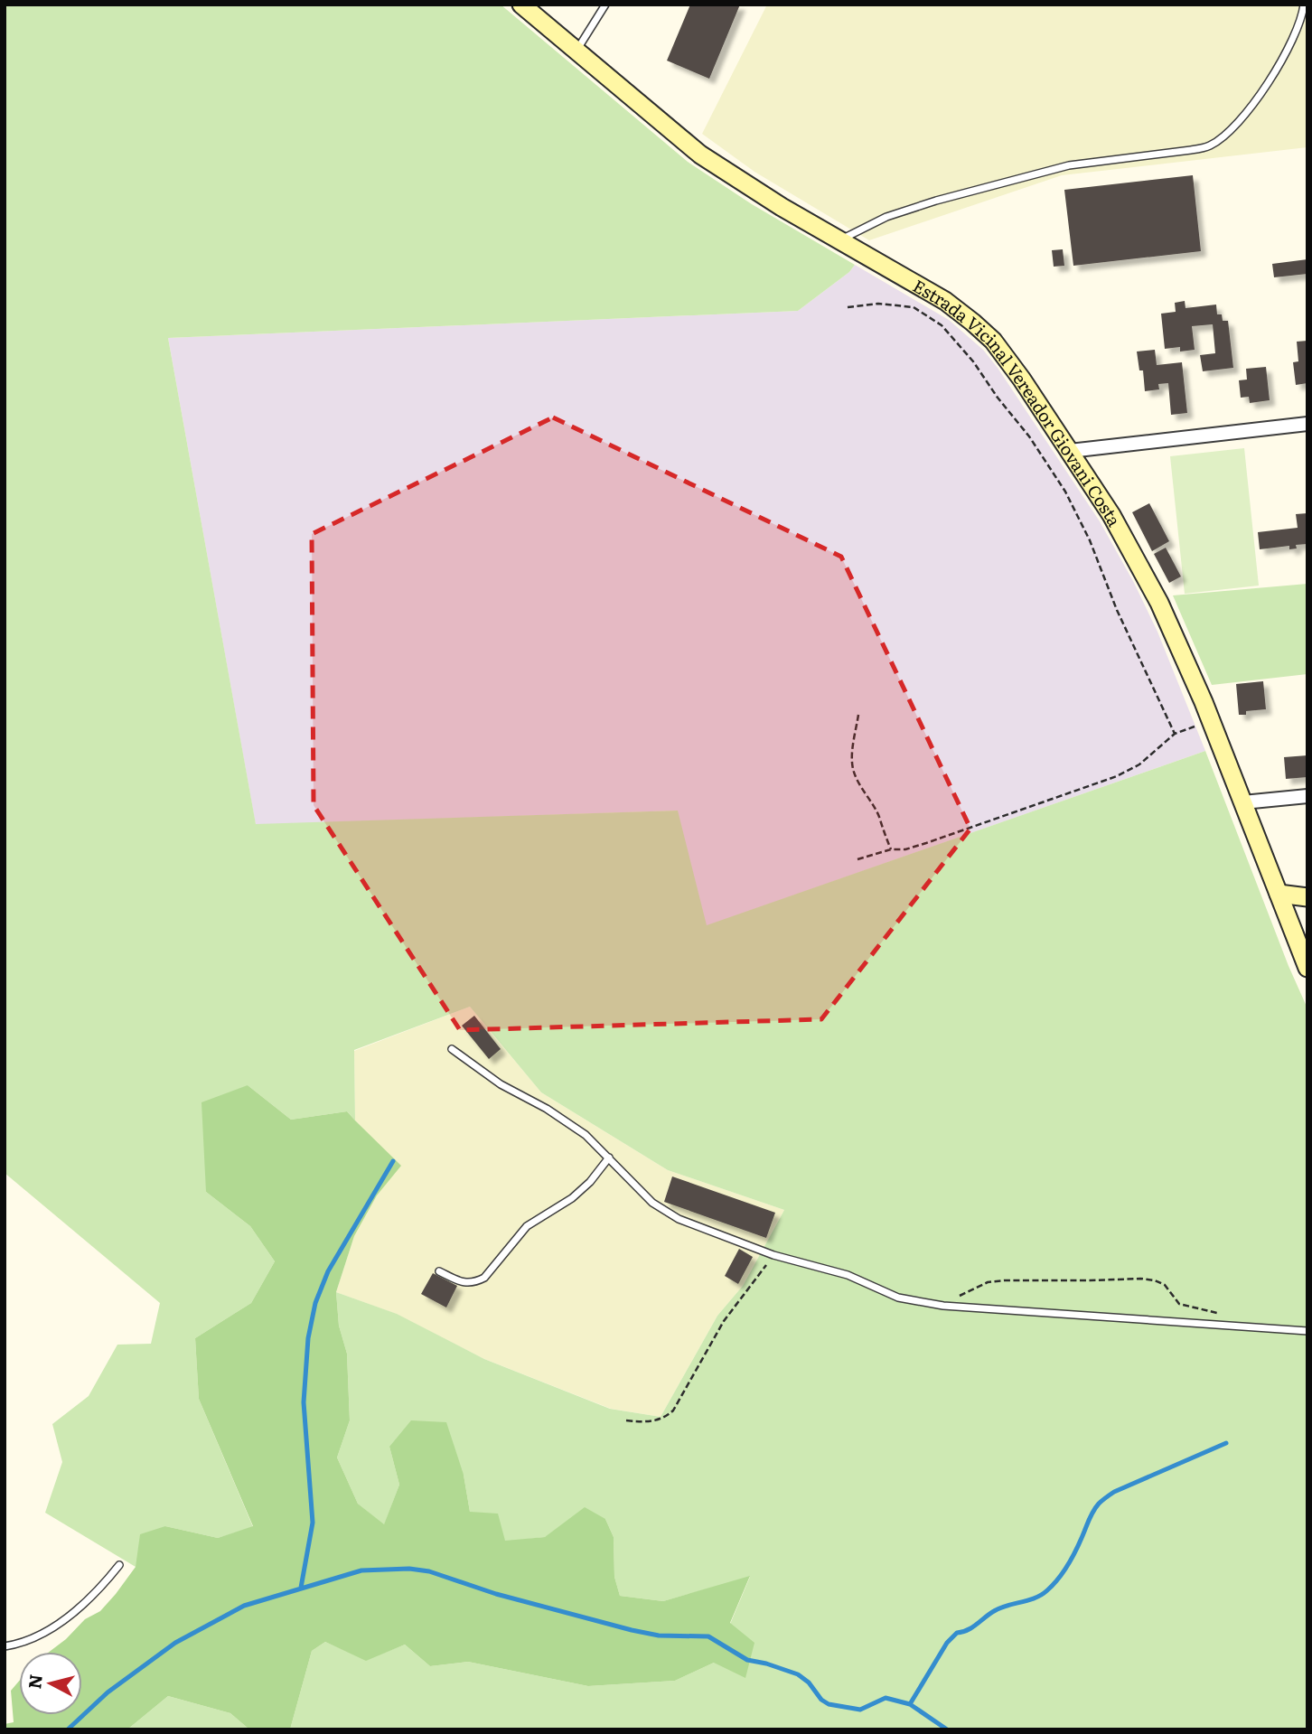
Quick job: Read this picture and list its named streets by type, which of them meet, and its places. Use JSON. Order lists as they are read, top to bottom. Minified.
{"streets":{"street":["Estrada Vicinal Vereador Giovani Costa"]},"north":"left"}
